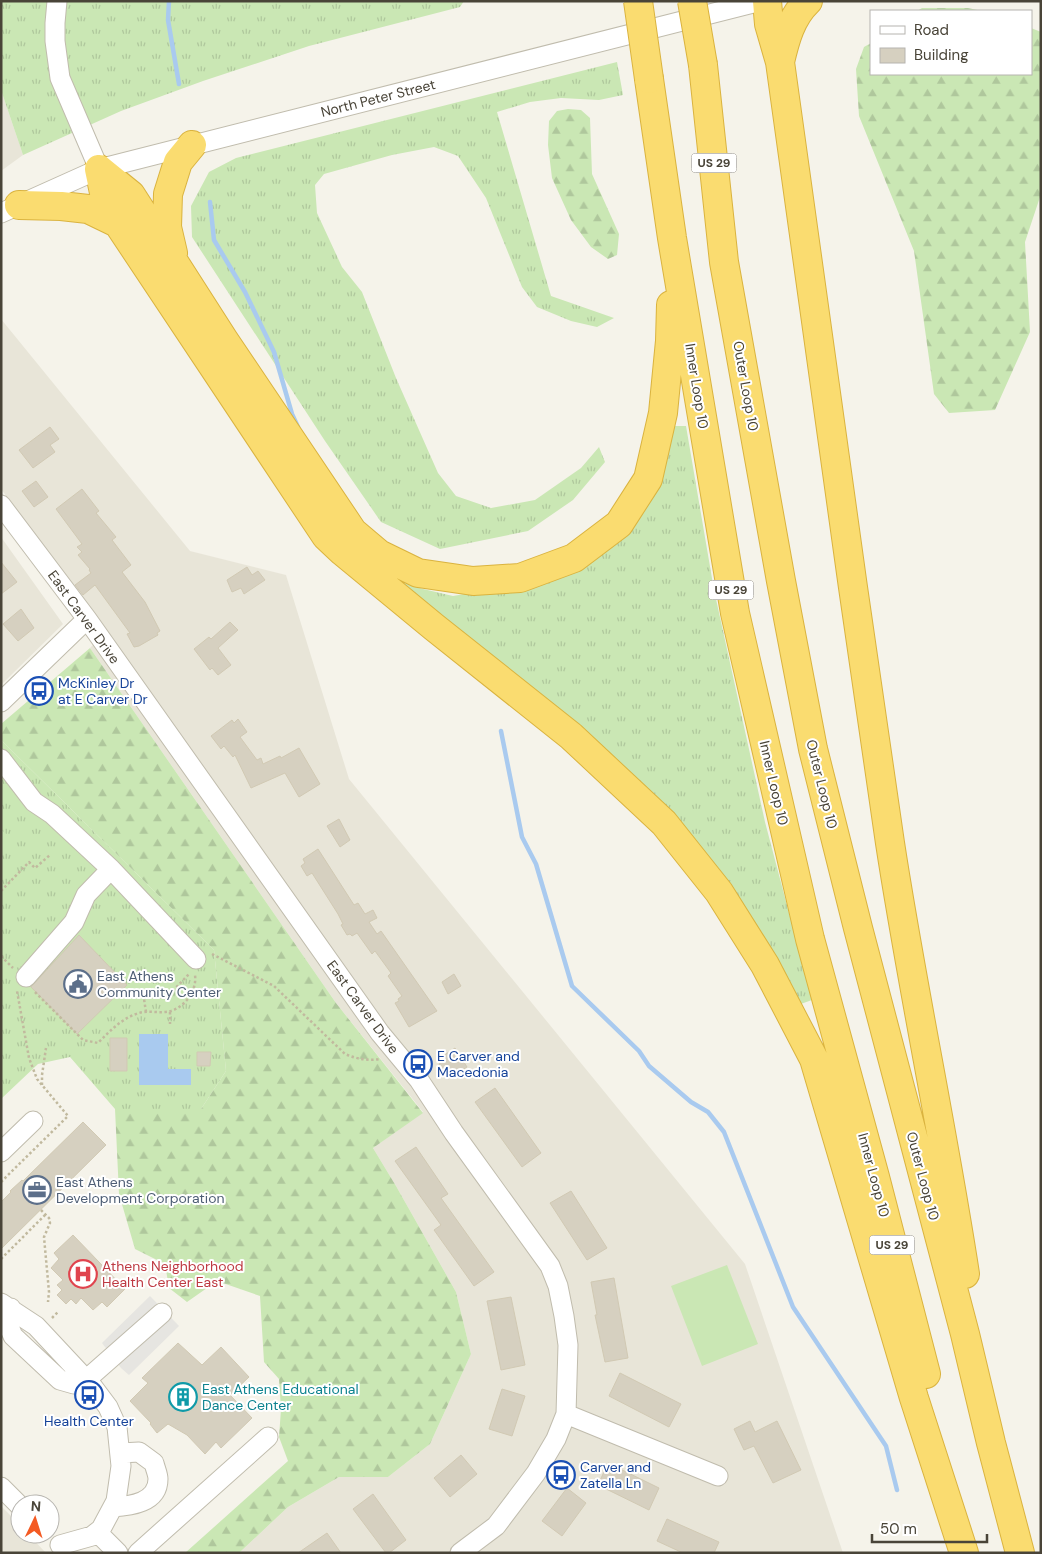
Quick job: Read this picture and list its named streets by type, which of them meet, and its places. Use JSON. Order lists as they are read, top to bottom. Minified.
{"streets":{"highway":["US 29","Inner Loop 10","Outer Loop 10"],"street":["North Peter Street","East Carver Drive"]},"places":{"bus stop":["McKinley Dr at E Carver Dr","E Carver and Macedonia","Health Center","Carver and Zatella Ln"],"public building":["East Athens Community Center"],"office":["East Athens Development Corporation"],"hospital":["Athens Neighborhood Health Center East"],"building":["East Athens Educational Dance Center"]},"legend":["Road","Building"],"scale_bar":"50 m","north":"top"}
